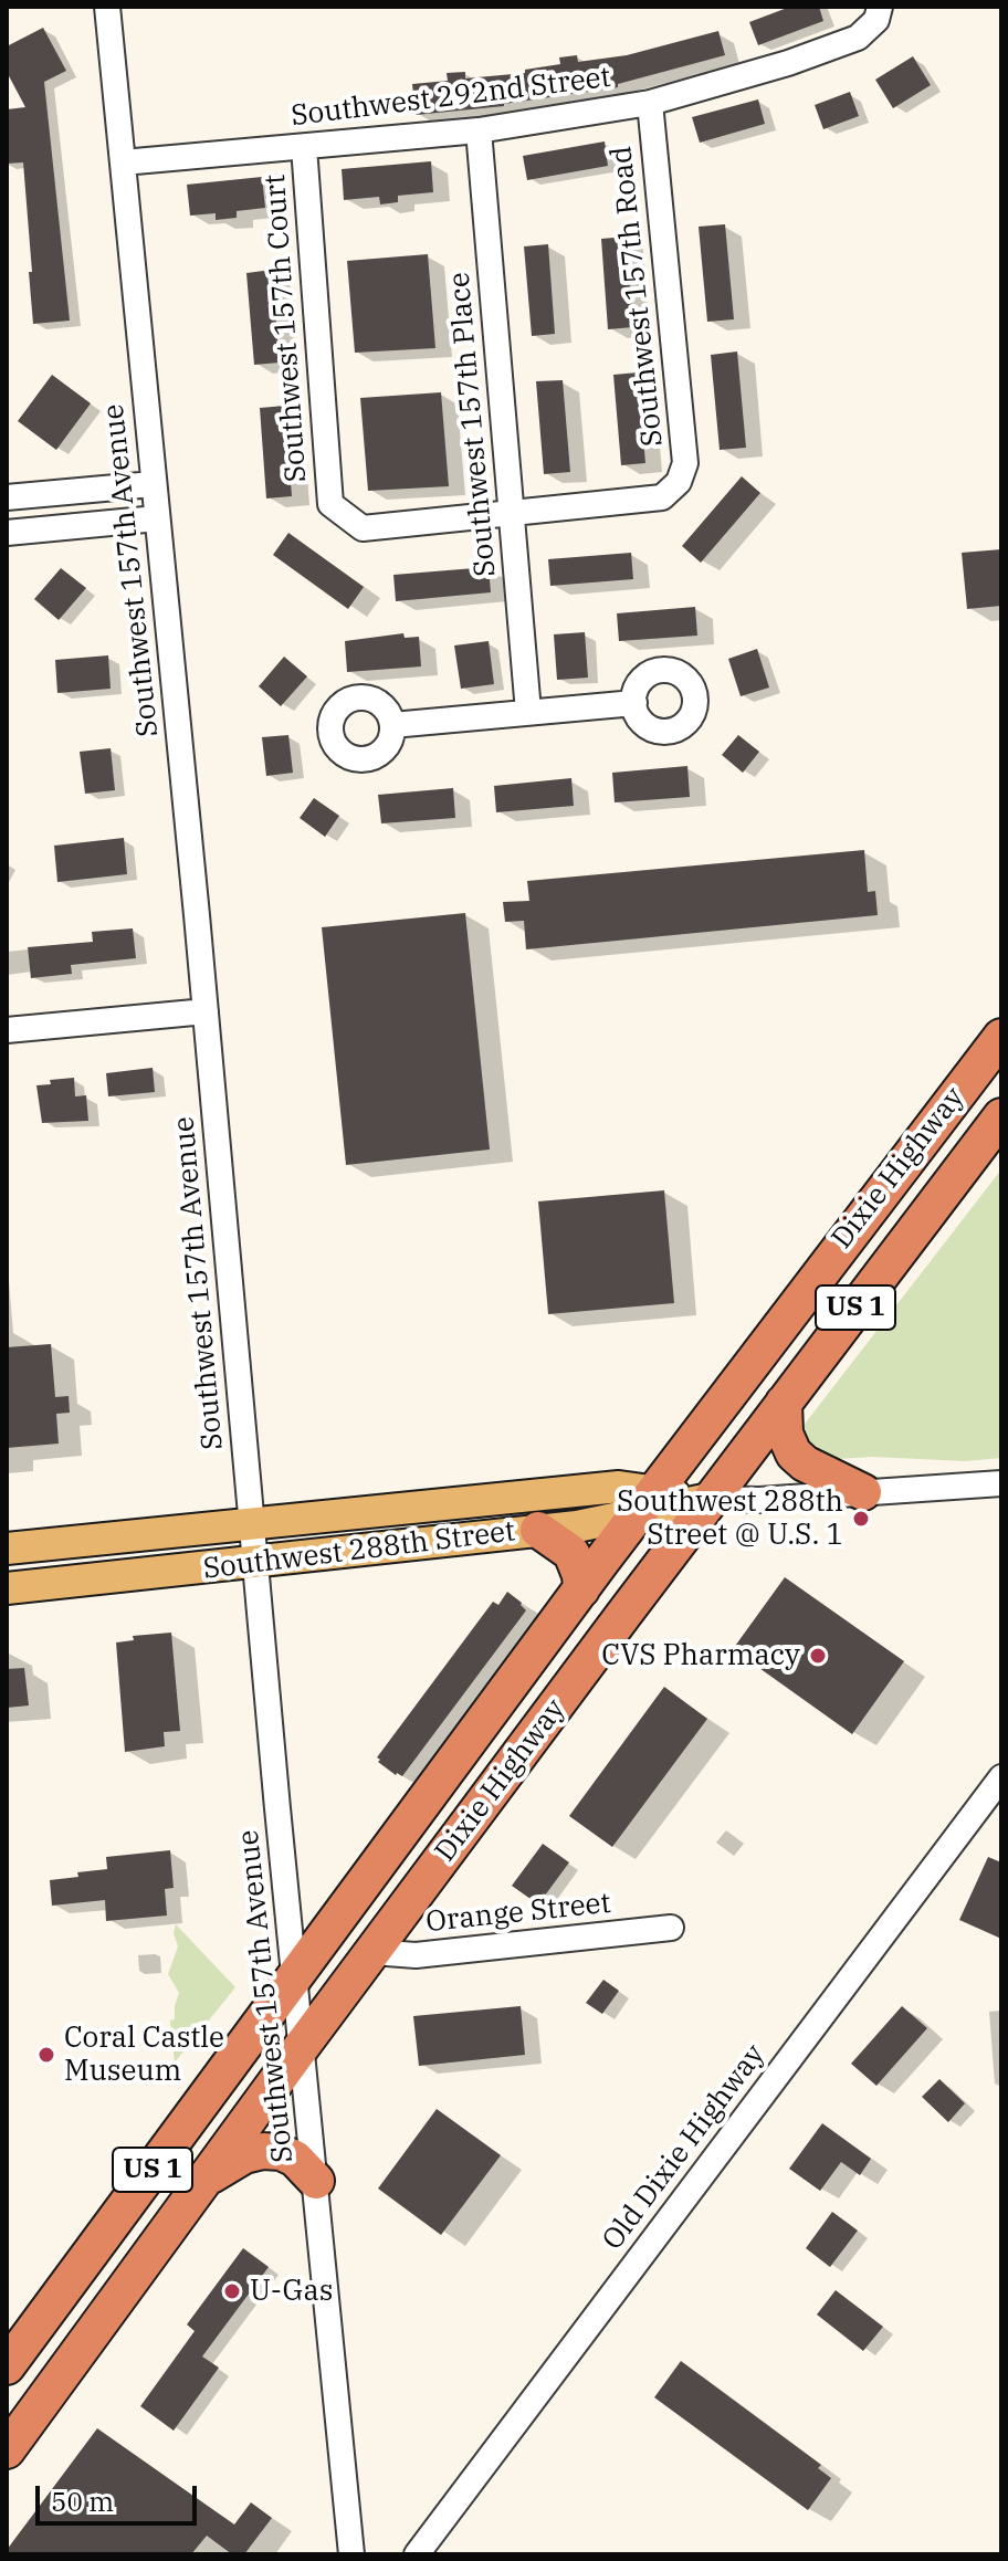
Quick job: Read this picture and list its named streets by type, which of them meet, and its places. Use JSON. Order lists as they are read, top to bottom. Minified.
{"streets":{"highway":["Dixie Highway","US 1"],"main road":["Southwest 288th Street"],"street":["Southwest 292nd Street","Southwest 157th Road","Southwest 157th Court","Southwest 157th Place","Southwest 157th Avenue","Orange Street","Old Dixie Highway"]},"crossings":[["Southwest 292nd Street","Southwest 157th Road"],["Southwest 292nd Street","Southwest 157th Court"],["Southwest 292nd Street","Southwest 157th Place"],["Southwest 292nd Street","Southwest 157th Avenue"],["Southwest 157th Road","Southwest 157th Court"],["Southwest 157th Road","Southwest 157th Place"],["Southwest 157th Court","Southwest 157th Place"],["Southwest 157th Avenue","Dixie Highway"],["Southwest 157th Avenue","Southwest 288th Street"],["Dixie Highway","Southwest 288th Street"],["Dixie Highway","Orange Street"]],"places":["Southwest 288th Street @ U.S. 1","CVS Pharmacy","Coral Castle Museum","U-Gas"],"scale_bar":"50 m"}
